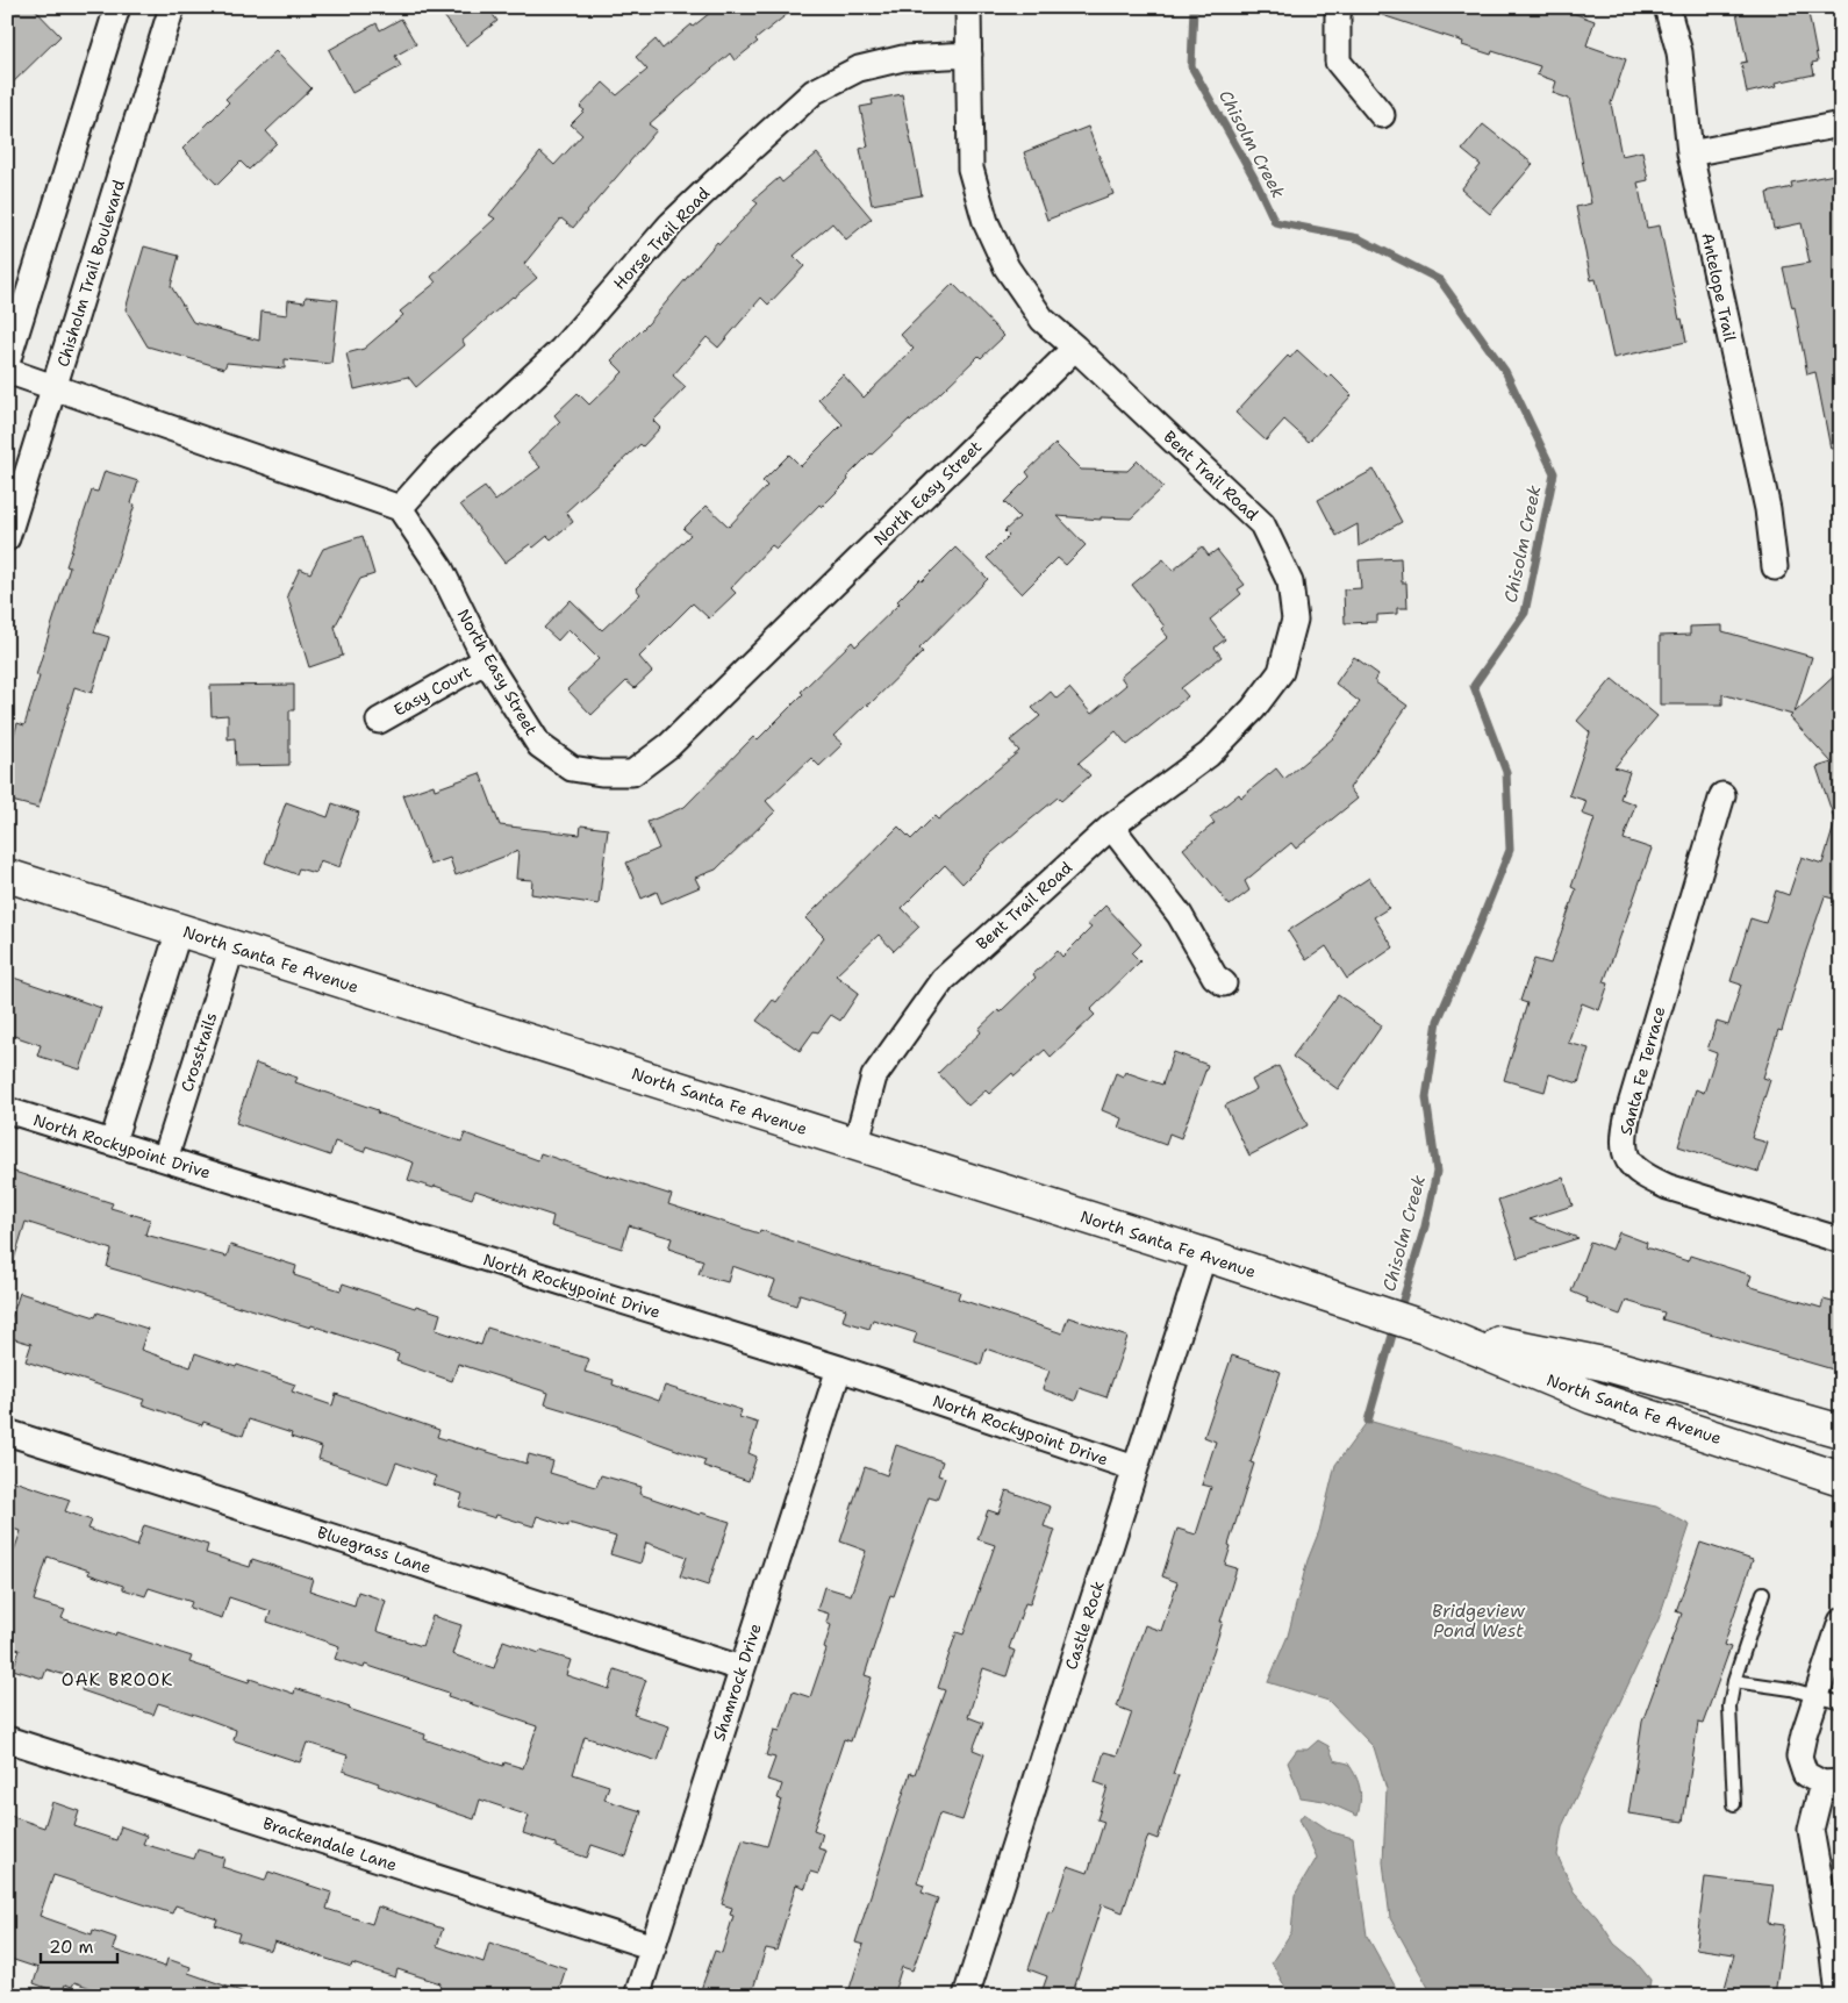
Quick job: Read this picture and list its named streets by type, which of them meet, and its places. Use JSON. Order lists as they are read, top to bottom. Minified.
{"streets":{"main road":["North Santa Fe Avenue"],"street":["Horse Trail Road","Chisholm Trail Boulevard","Antelope Trail","Bent Trail Road","North Easy Street","Easy Court","Crosstrails","Santa Fe Terrace","North Rockypoint Drive","Bluegrass Lane","Castle Rock","Shamrock Drive","Brackendale Lane"]},"crossings":[["Horse Trail Road","Bent Trail Road"],["Horse Trail Road","North Easy Street"],["Bent Trail Road","North Easy Street"],["Bent Trail Road","North Santa Fe Avenue"],["North Easy Street","Easy Court"],["North Santa Fe Avenue","Crosstrails"],["North Santa Fe Avenue","Castle Rock"],["Crosstrails","North Rockypoint Drive"],["North Rockypoint Drive","Castle Rock"],["North Rockypoint Drive","Shamrock Drive"],["Bluegrass Lane","Shamrock Drive"],["Shamrock Drive","Brackendale Lane"]],"districts":["OAK BROOK"],"water":["Chisolm Creek","Bridgeview Pond West"],"scale_bar":"20 m"}
